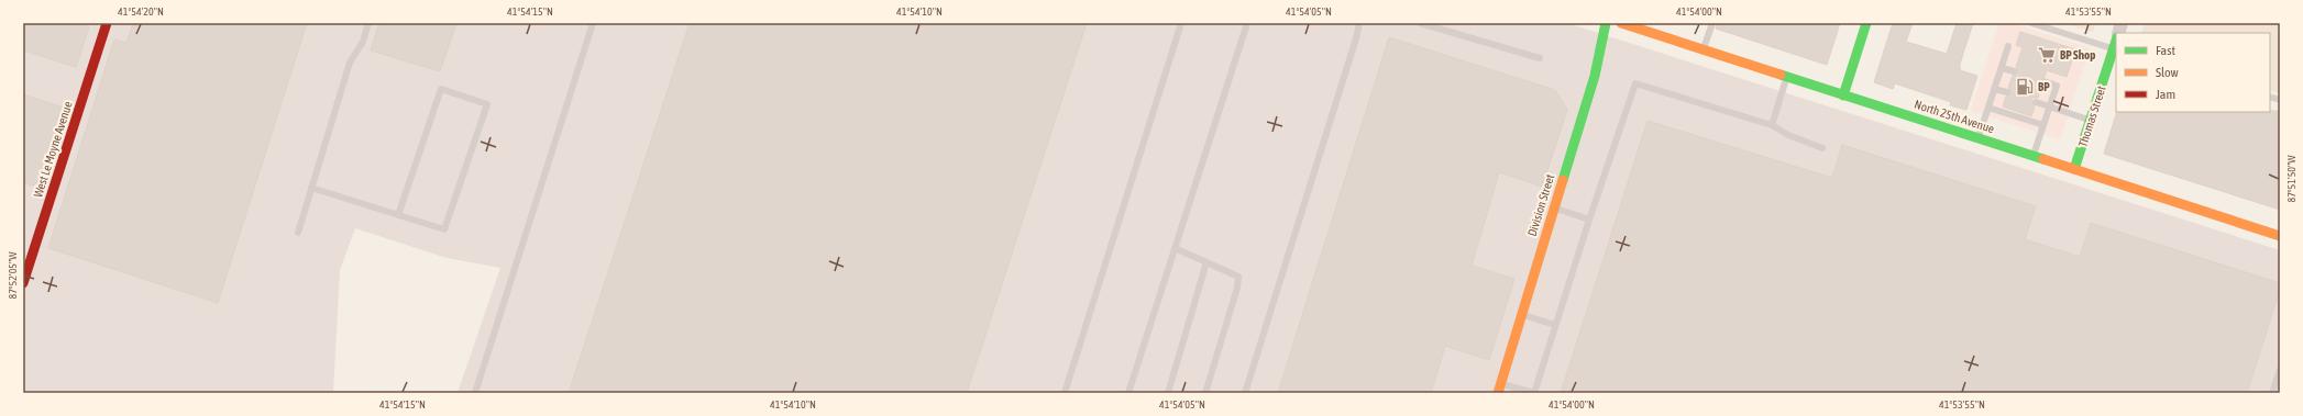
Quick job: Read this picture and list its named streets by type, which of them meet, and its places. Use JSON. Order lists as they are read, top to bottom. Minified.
{"streets":{"street":["North 25th Avenue","Thomas Street","West Le Moyne Avenue","Division Street"]},"crossings":[["North 25th Avenue","Thomas Street"]],"places":{"supermarket":["BP Shop"],"fuel station":["BP"]},"legend":["Fast","Slow","Jam"],"coordinates":["41°54'20\"N","41°54'15\"N","41°54'10\"N","41°54'05\"N","41°54'00\"N","41°53'55\"N","87°51'50\"W","87°52'05\"W"]}
